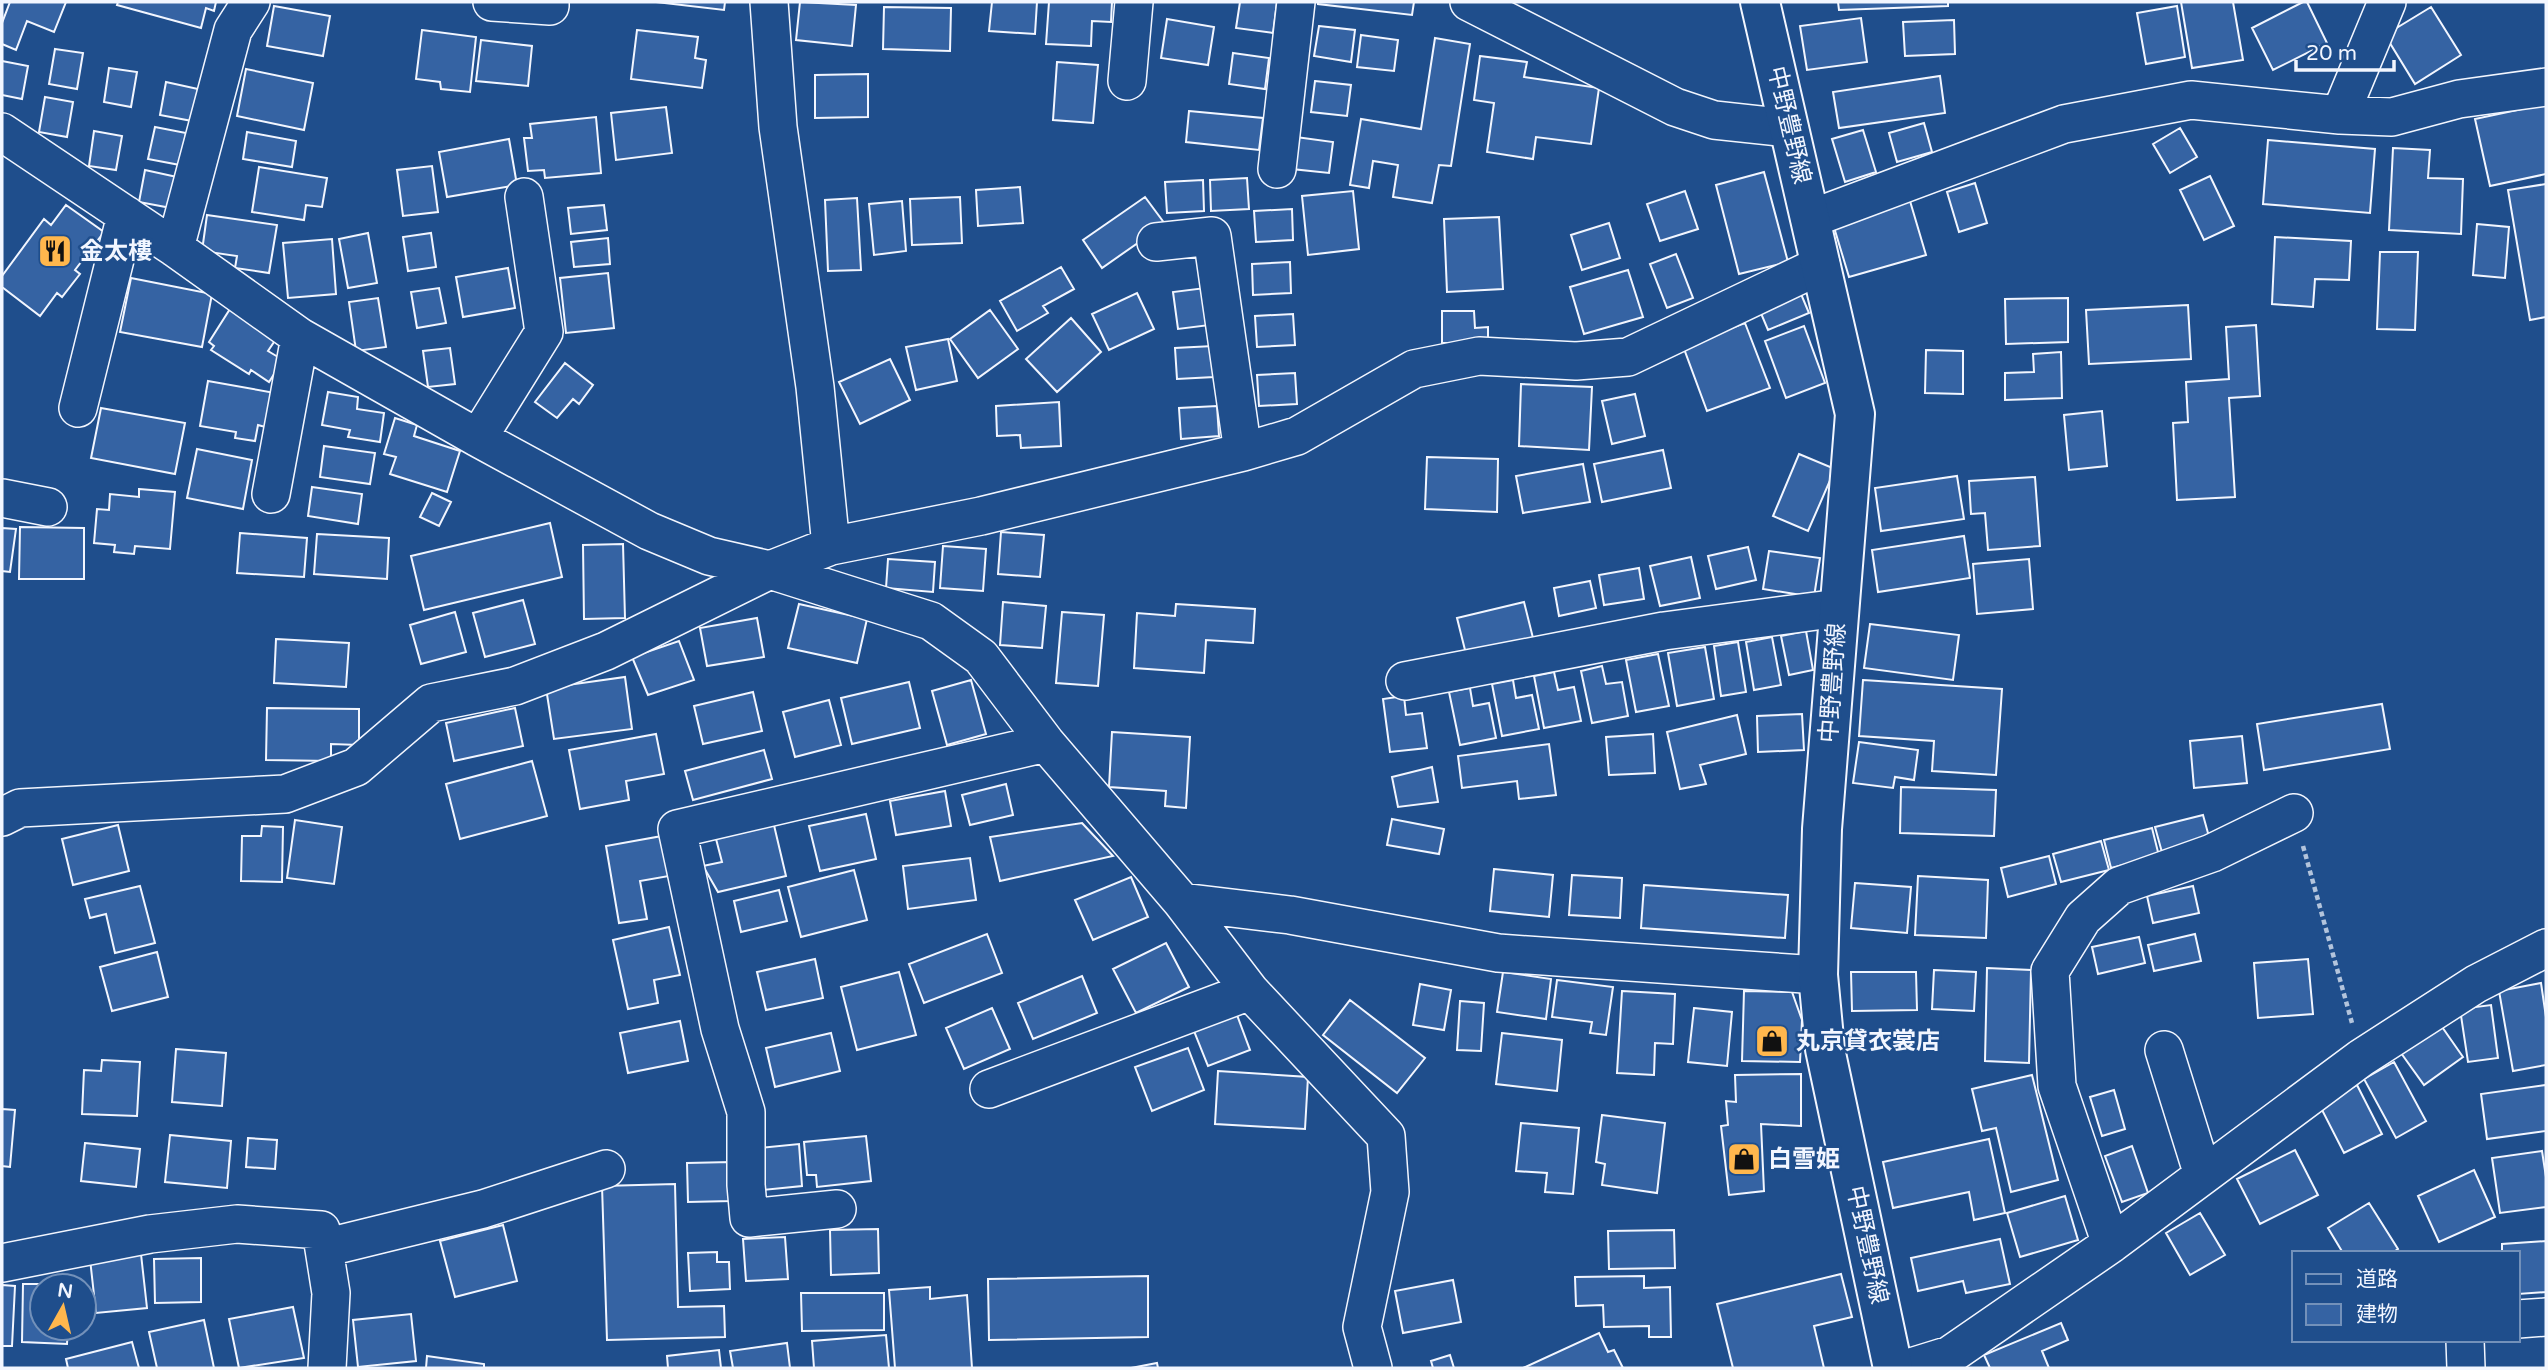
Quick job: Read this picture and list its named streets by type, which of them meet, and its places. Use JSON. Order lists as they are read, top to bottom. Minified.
{"streets":{"main road":["中野豊野線"]},"places":{"restaurant":["金太樓"],"shop":["丸京貸衣裳店","白雪姫"]},"legend":["道路","建物"],"scale_bar":"20 m","north":"top"}
